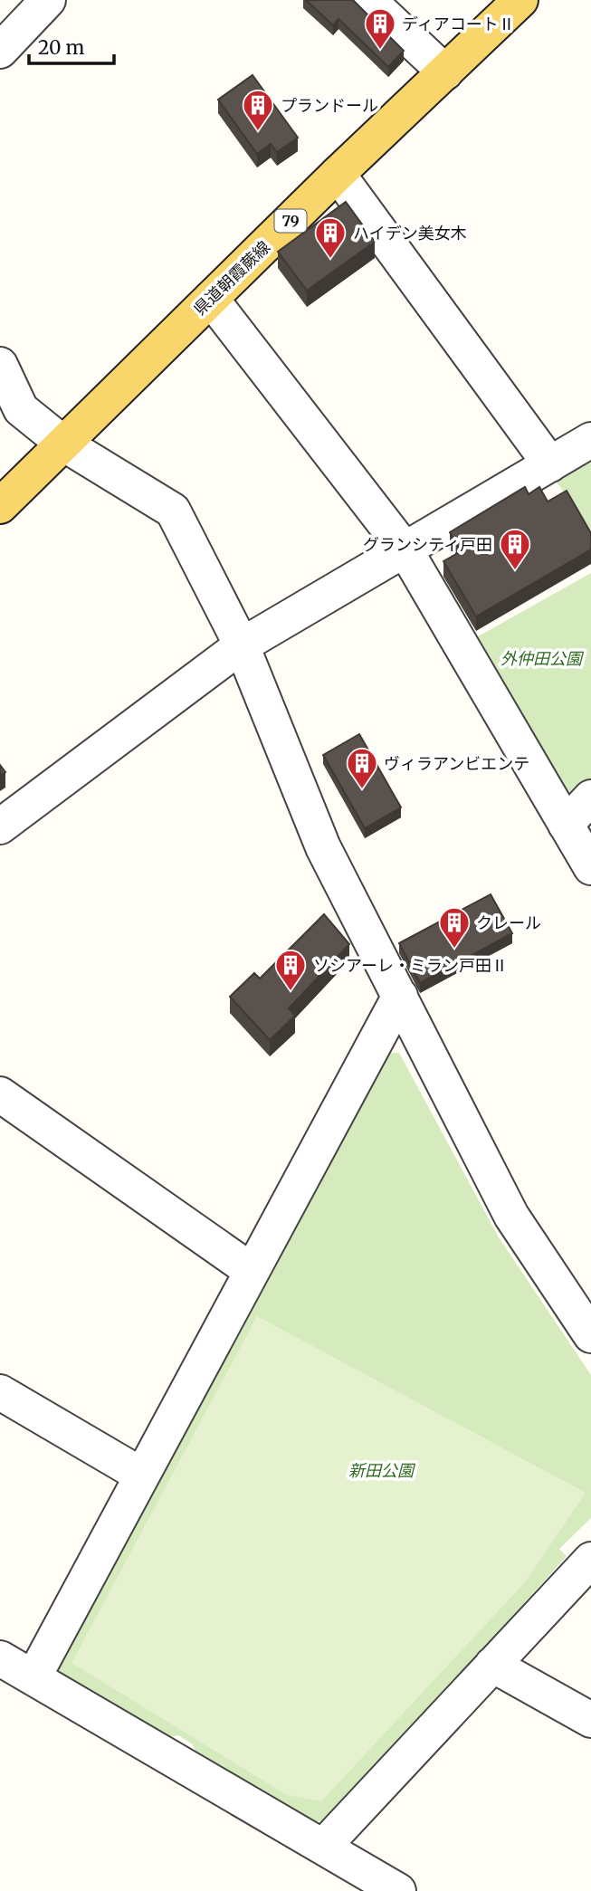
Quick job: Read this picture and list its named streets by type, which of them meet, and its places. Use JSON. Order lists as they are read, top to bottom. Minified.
{"streets":{"main road":["79","県道朝霞蕨線"]},"parks":["外仲田公園","新田公園"],"places":{"building":["ディアコートⅡ","プランドール","ハイデン美女木","グランシティ戸田","ヴィラアンビエンテ","クレール","ソシアーレ・ミラン戸田Ⅱ"]},"scale_bar":"20 m"}
